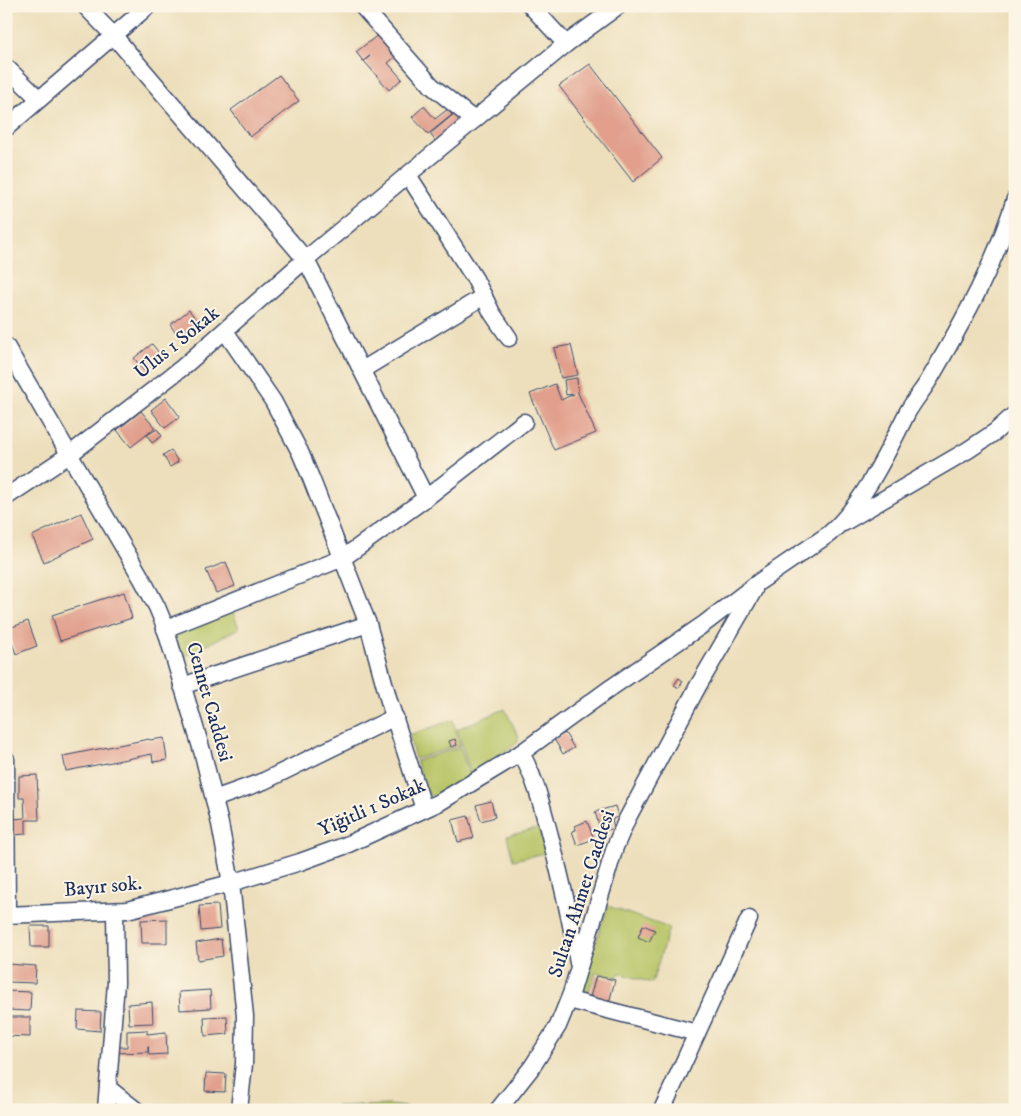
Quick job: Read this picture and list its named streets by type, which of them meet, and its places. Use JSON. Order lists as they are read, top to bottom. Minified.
{"streets":{"street":["Ulus 1 Sokak","Cennet Caddesi","Yiğitli 1 Sokak","Bayır sok.","Sultan Ahmet Caddesi"]},"crossings":[["Ulus 1 Sokak","Cennet Caddesi"],["Cennet Caddesi","Yiğitli 1 Sokak"],["Cennet Caddesi","Bayır sok."],["Yiğitli 1 Sokak","Bayır sok."],["Yiğitli 1 Sokak","Sultan Ahmet Caddesi"]]}
